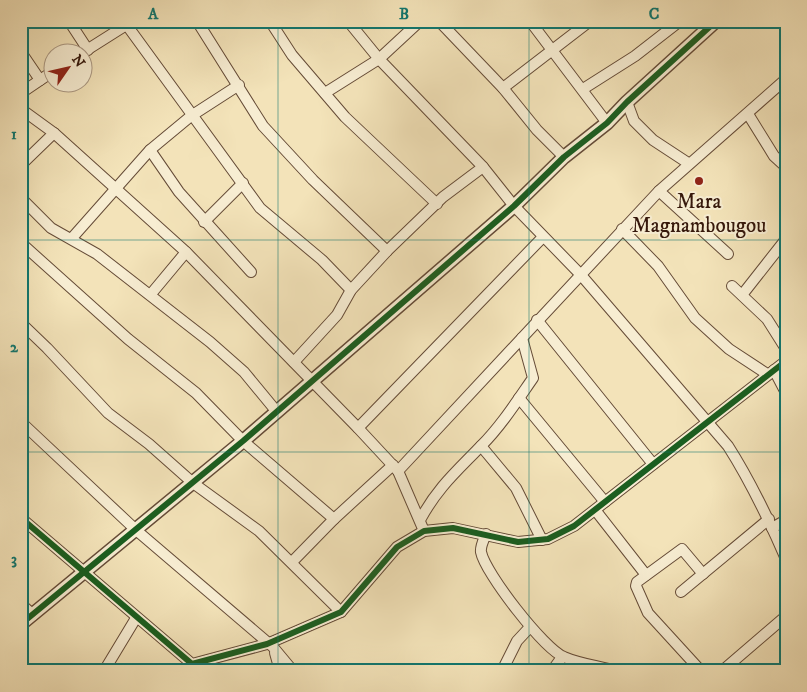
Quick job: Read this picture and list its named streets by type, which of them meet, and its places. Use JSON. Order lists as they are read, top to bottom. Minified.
{"places":["Mara Magnambougou"],"north":"top right","grid":{"columns":["A","B","C"],"rows":["1","2","3"]}}
